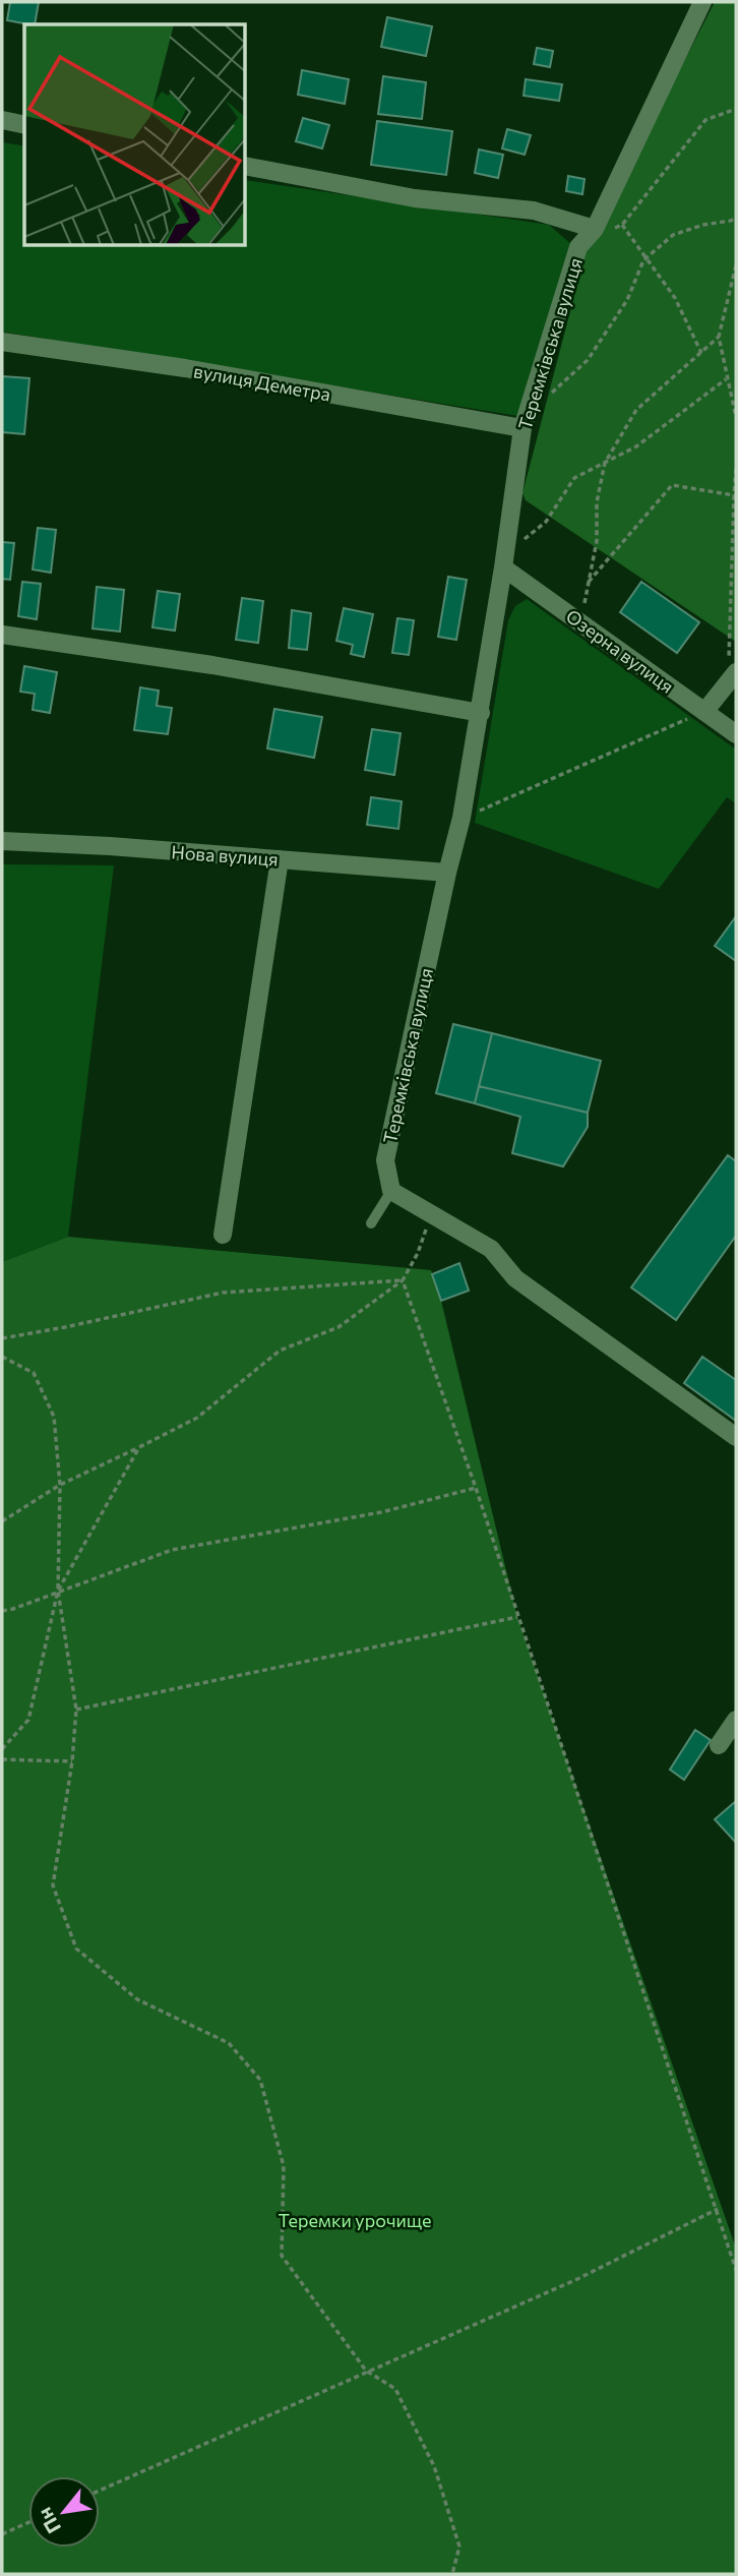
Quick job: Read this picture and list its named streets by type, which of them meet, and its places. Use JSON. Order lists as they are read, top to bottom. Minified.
{"streets":{"street":["Теремківська вулиця","вулиця Деметра","Озерна вулиця","Нова вулиця"]},"crossings":[["Теремківська вулиця","вулиця Деметра"],["Теремківська вулиця","Озерна вулиця"],["Теремківська вулиця","Нова вулиця"]],"parks":["Теремки урочище"],"north":"bottom left"}
